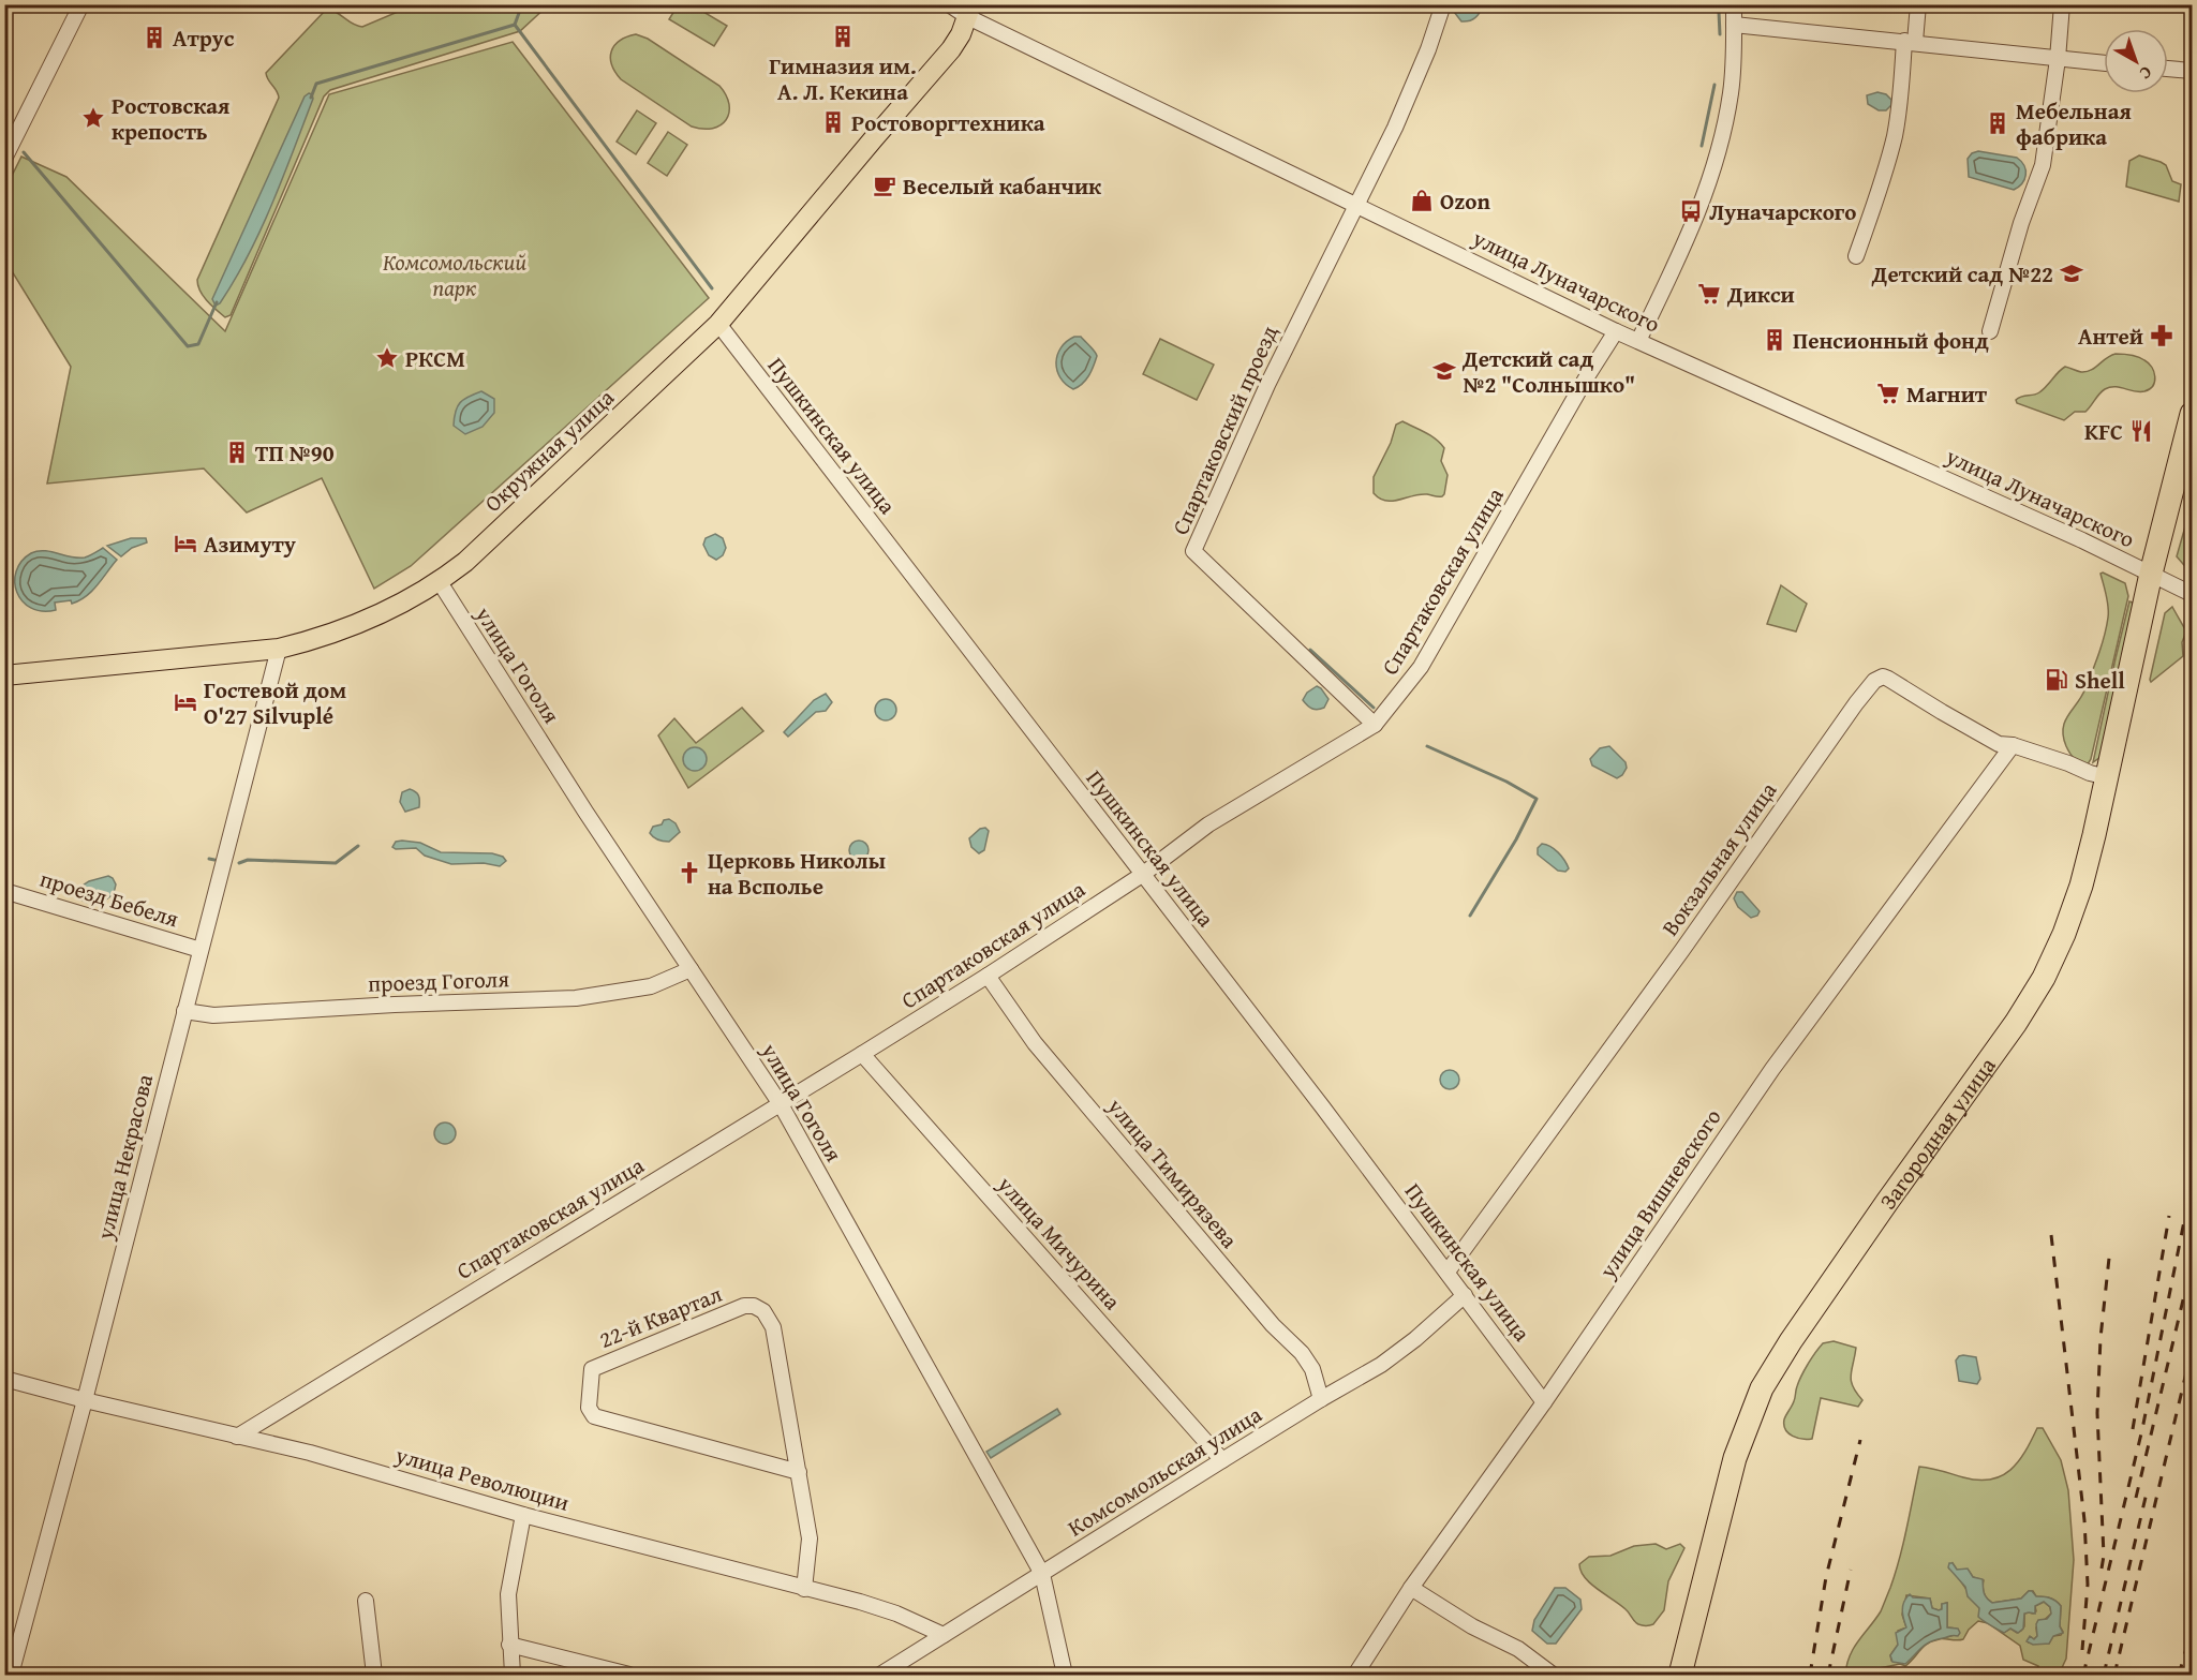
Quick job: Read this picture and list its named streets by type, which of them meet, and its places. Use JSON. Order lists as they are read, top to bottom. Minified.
{"streets":{"highway":["Загородная улица"],"main road":["Окружная улица"],"street":["улица Луначарского","Спартаковский проезд","Пушкинская улица","Спартаковская улица","улица Гоголя","Вокзальная улица","проезд Бебеля","проезд Гоголя","улица Некрасова","улица Тимирязева","улица Вишневского","улица Мичурина","22-й Квартал","Комсомольская улица","улица Революции"]},"crossings":[["улица Луначарского","Спартаковский проезд"],["улица Луначарского","Окружная улица"],["улица Луначарского","Спартаковская улица"],["улица Луначарского","Загородная улица"],["Спартаковский проезд","Спартаковская улица"],["Пушкинская улица","Окружная улица"],["Пушкинская улица","Спартаковская улица"],["Пушкинская улица","Вокзальная улица"],["Пушкинская улица","улица Вишневского"],["Пушкинская улица","Комсомольская улица"],["Окружная улица","улица Гоголя"],["Окружная улица","улица Некрасова"],["Спартаковская улица","улица Гоголя"],["Спартаковская улица","улица Тимирязева"],["Спартаковская улица","улица Мичурина"],["Спартаковская улица","улица Революции"],["улица Гоголя","проезд Гоголя"],["улица Гоголя","Комсомольская улица"],["Вокзальная улица","Загородная улица"],["Вокзальная улица","улица Вишневского"],["проезд Бебеля","улица Некрасова"],["проезд Гоголя","улица Некрасова"],["улица Некрасова","улица Революции"],["улица Тимирязева","Комсомольская улица"],["улица Мичурина","Комсомольская улица"],["22-й Квартал","улица Революции"],["Комсомольская улица","улица Революции"]],"parks":["Комсомольский парк"],"places":{"building":["Гимназия им. А. Л. Кекина","Атрус","Ростоворгтехника","Мебельная фабрика","Пенсионный фонд","ТП №90"],"place":["Ростовская крепость","РКСМ"],"cafe":["Веселый кабанчик"],"shop":["Ozon"],"bus stop":["Луначарского"],"school or university":["Детский сад №22","Детский сад №2 \"Солнышко\""],"supermarket":["Дикси","Магнит"],"pharmacy":["Антей"],"restaurant":["KFC"],"hotel":["Азимуту","Гостевой дом O'27 Silvuplé"],"fuel station":["Shell"],"church":["Церковь Николы на Всполье"]},"north":"bottom right"}
